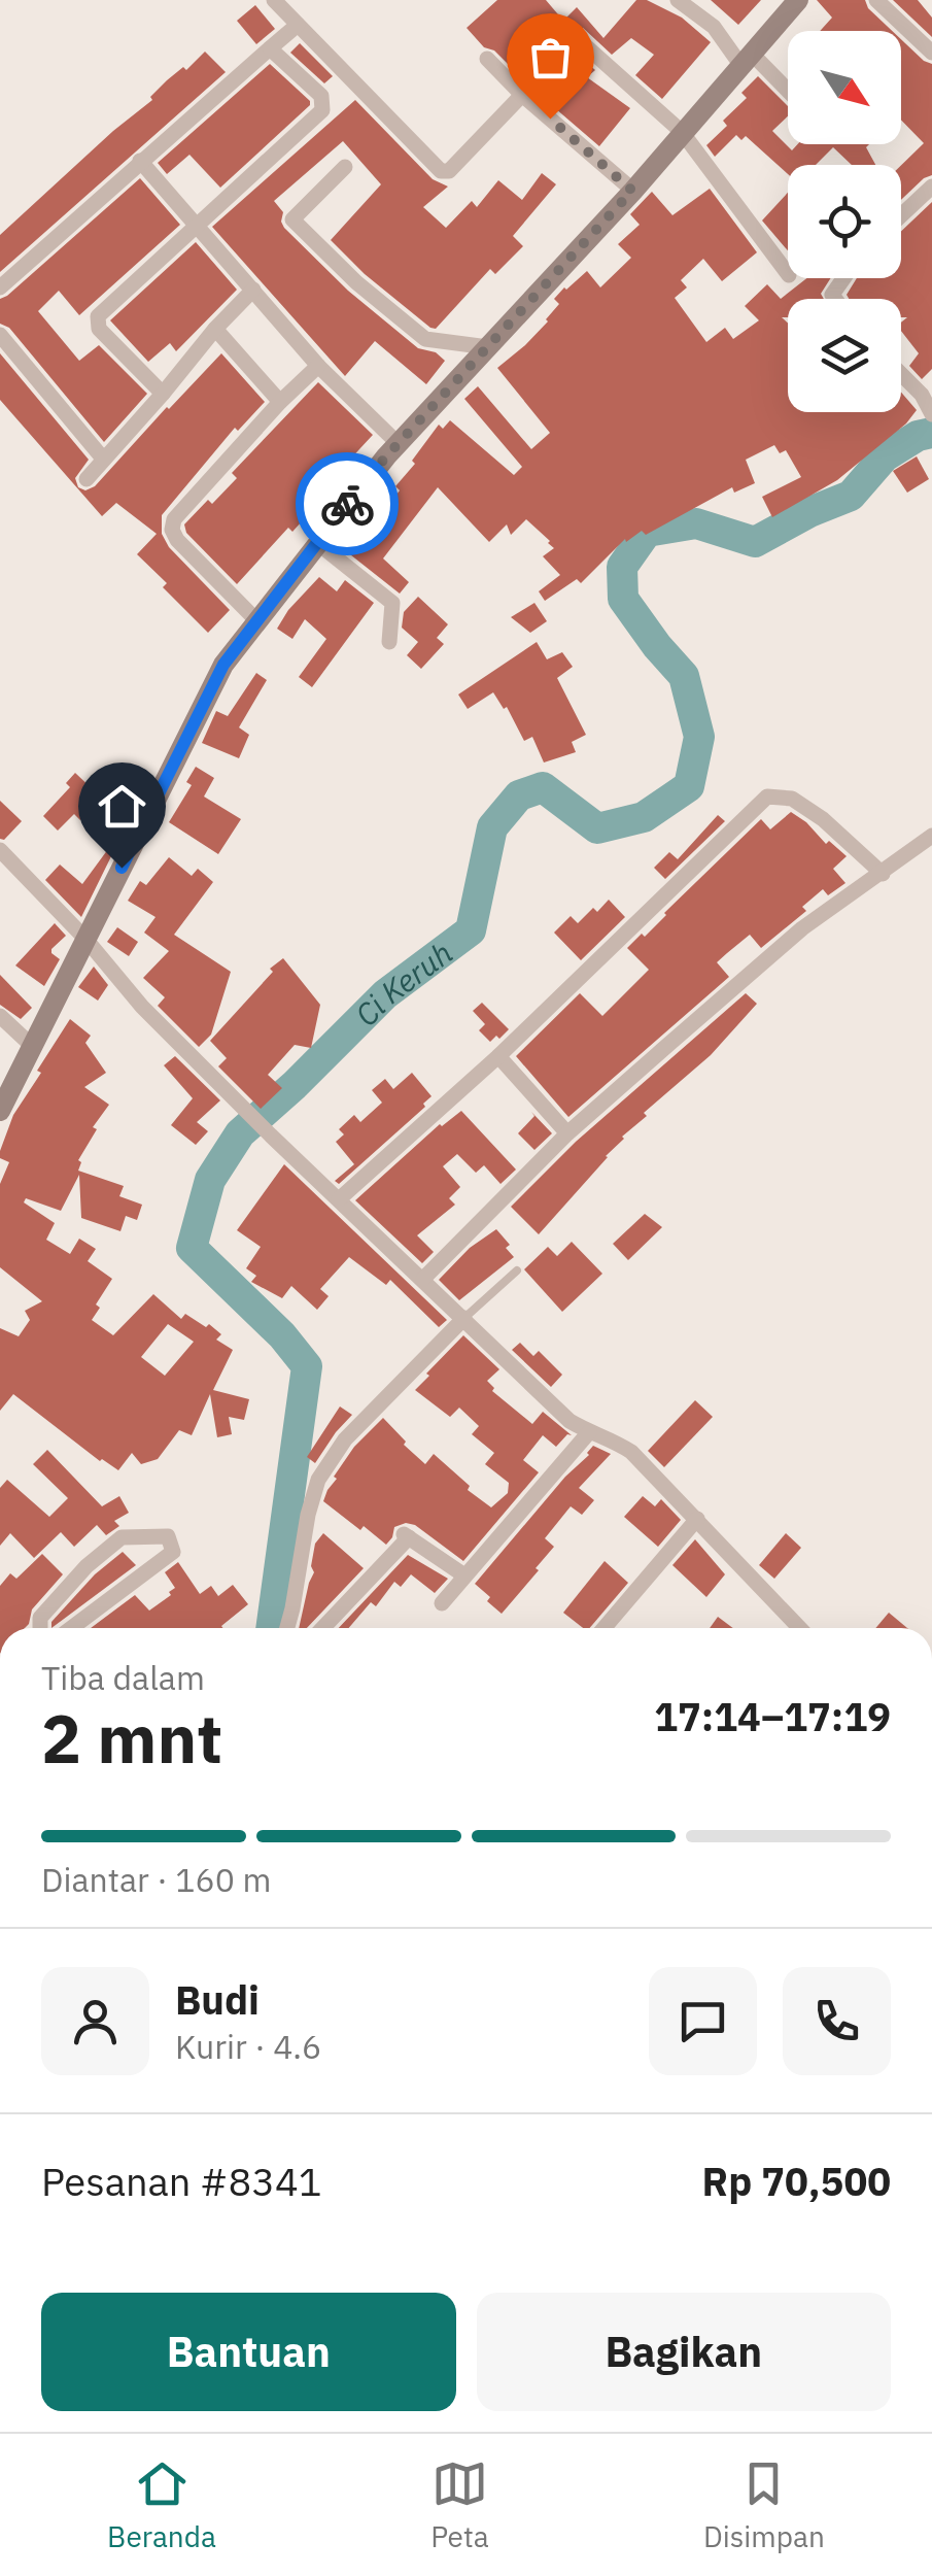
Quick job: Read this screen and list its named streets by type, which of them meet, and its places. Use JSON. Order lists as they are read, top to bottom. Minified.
{"water":["Ci Keruh"],"north":"bottom right","page":{"heading":["2 mnt","Tiba dalam","17:14–17:19"],"panel":["Budi","Kurir · 4.6","Pesanan #8341","Rp 70,500"],"bar":"Diantar · 160 m","buttons":["Bantuan","Bagikan"],"tabs":["Beranda","Peta","Disimpan"]}}
